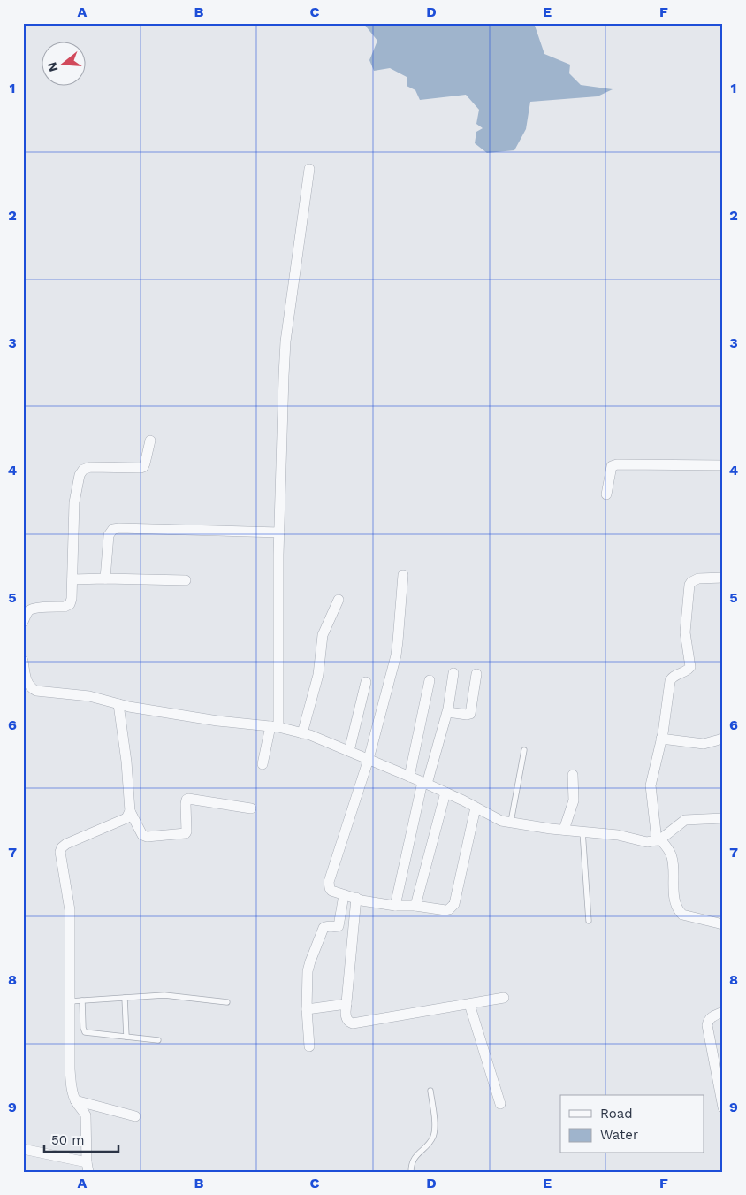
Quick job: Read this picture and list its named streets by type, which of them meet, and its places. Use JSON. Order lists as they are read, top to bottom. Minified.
{"legend":["Road","Water"],"scale_bar":"50 m","north":"left","grid":{"columns":["A","B","C","D","E","F"],"rows":["1","2","3","4","5","6","7","8","9"]}}
